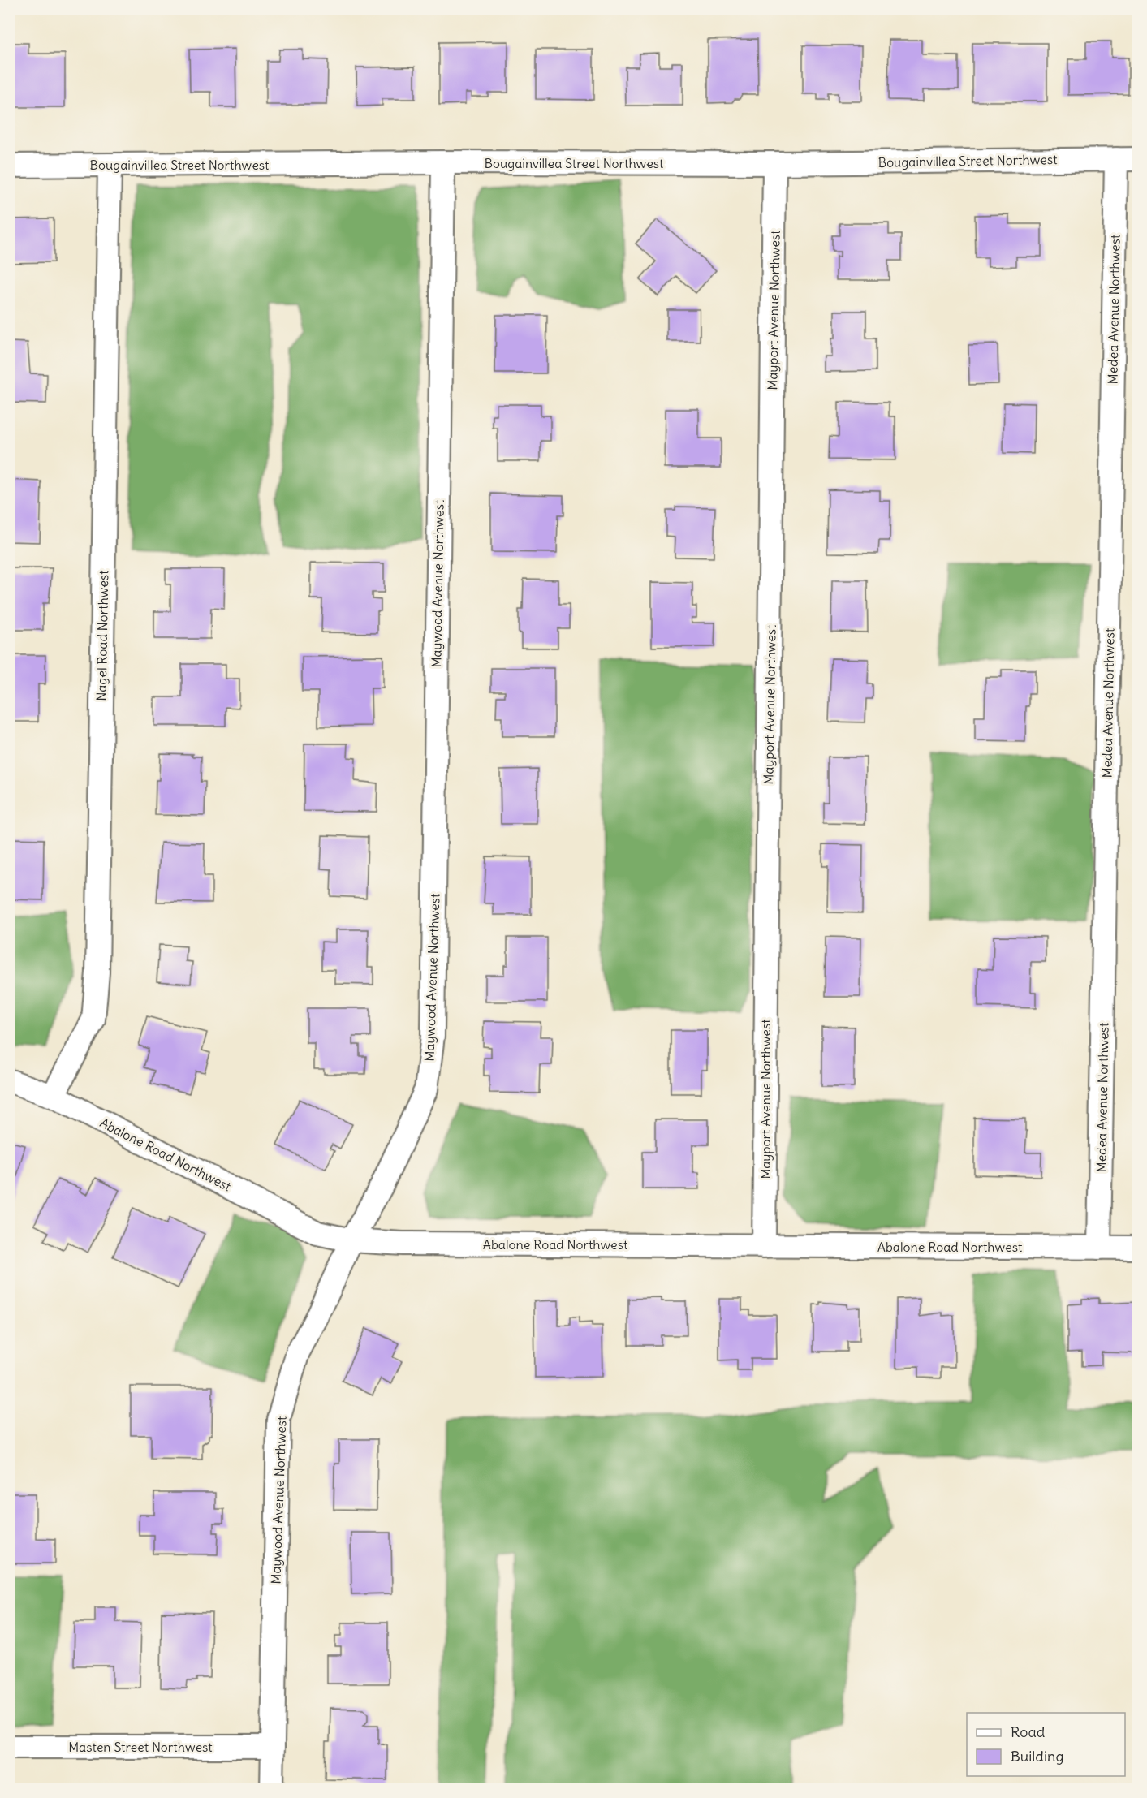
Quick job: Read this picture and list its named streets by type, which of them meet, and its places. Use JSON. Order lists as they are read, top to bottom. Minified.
{"streets":{"street":["Bougainvillea Street Northwest","Medea Avenue Northwest","Mayport Avenue Northwest","Maywood Avenue Northwest","Nagel Road Northwest","Abalone Road Northwest","Masten Street Northwest"]},"crossings":[["Bougainvillea Street Northwest","Medea Avenue Northwest"],["Bougainvillea Street Northwest","Mayport Avenue Northwest"],["Bougainvillea Street Northwest","Maywood Avenue Northwest"],["Bougainvillea Street Northwest","Nagel Road Northwest"],["Medea Avenue Northwest","Abalone Road Northwest"],["Mayport Avenue Northwest","Abalone Road Northwest"],["Maywood Avenue Northwest","Abalone Road Northwest"],["Maywood Avenue Northwest","Masten Street Northwest"],["Nagel Road Northwest","Abalone Road Northwest"]],"legend":["Road","Building"]}
